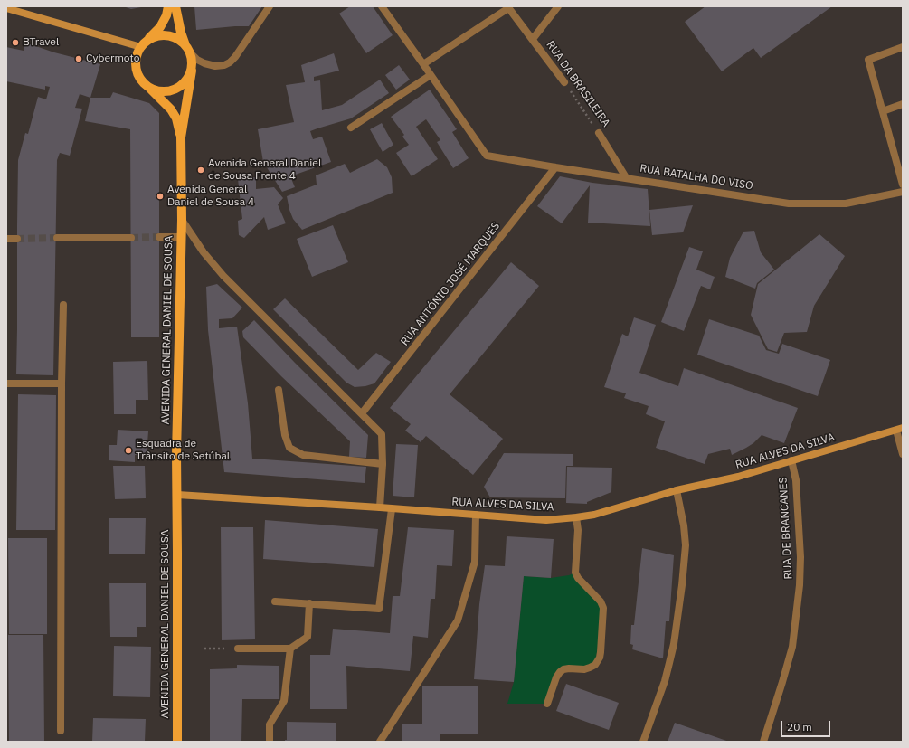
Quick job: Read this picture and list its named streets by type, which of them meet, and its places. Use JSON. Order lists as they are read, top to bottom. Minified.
{"streets":{"main road":["AVENIDA GENERAL DANIEL DE SOUSA"],"street":["RUA DA BRASILEIRA","RUA BATALHA DO VISO","RUA ANTÓNIO JOSÉ MARQUES","RUA ALVES DA SILVA","RUA DE BRANCANES"]},"crossings":[["RUA DA BRASILEIRA","RUA BATALHA DO VISO"],["RUA BATALHA DO VISO","RUA ANTÓNIO JOSÉ MARQUES"],["AVENIDA GENERAL DANIEL DE SOUSA","RUA ALVES DA SILVA"],["RUA ALVES DA SILVA","RUA DE BRANCANES"]],"places":["BTravel","Cybermoto","Avenida General Daniel de Sousa Frente 4","Avenida General Daniel de Sousa 4","Esquadra de Trânsito de Setúbal"],"scale_bar":"20 m"}
